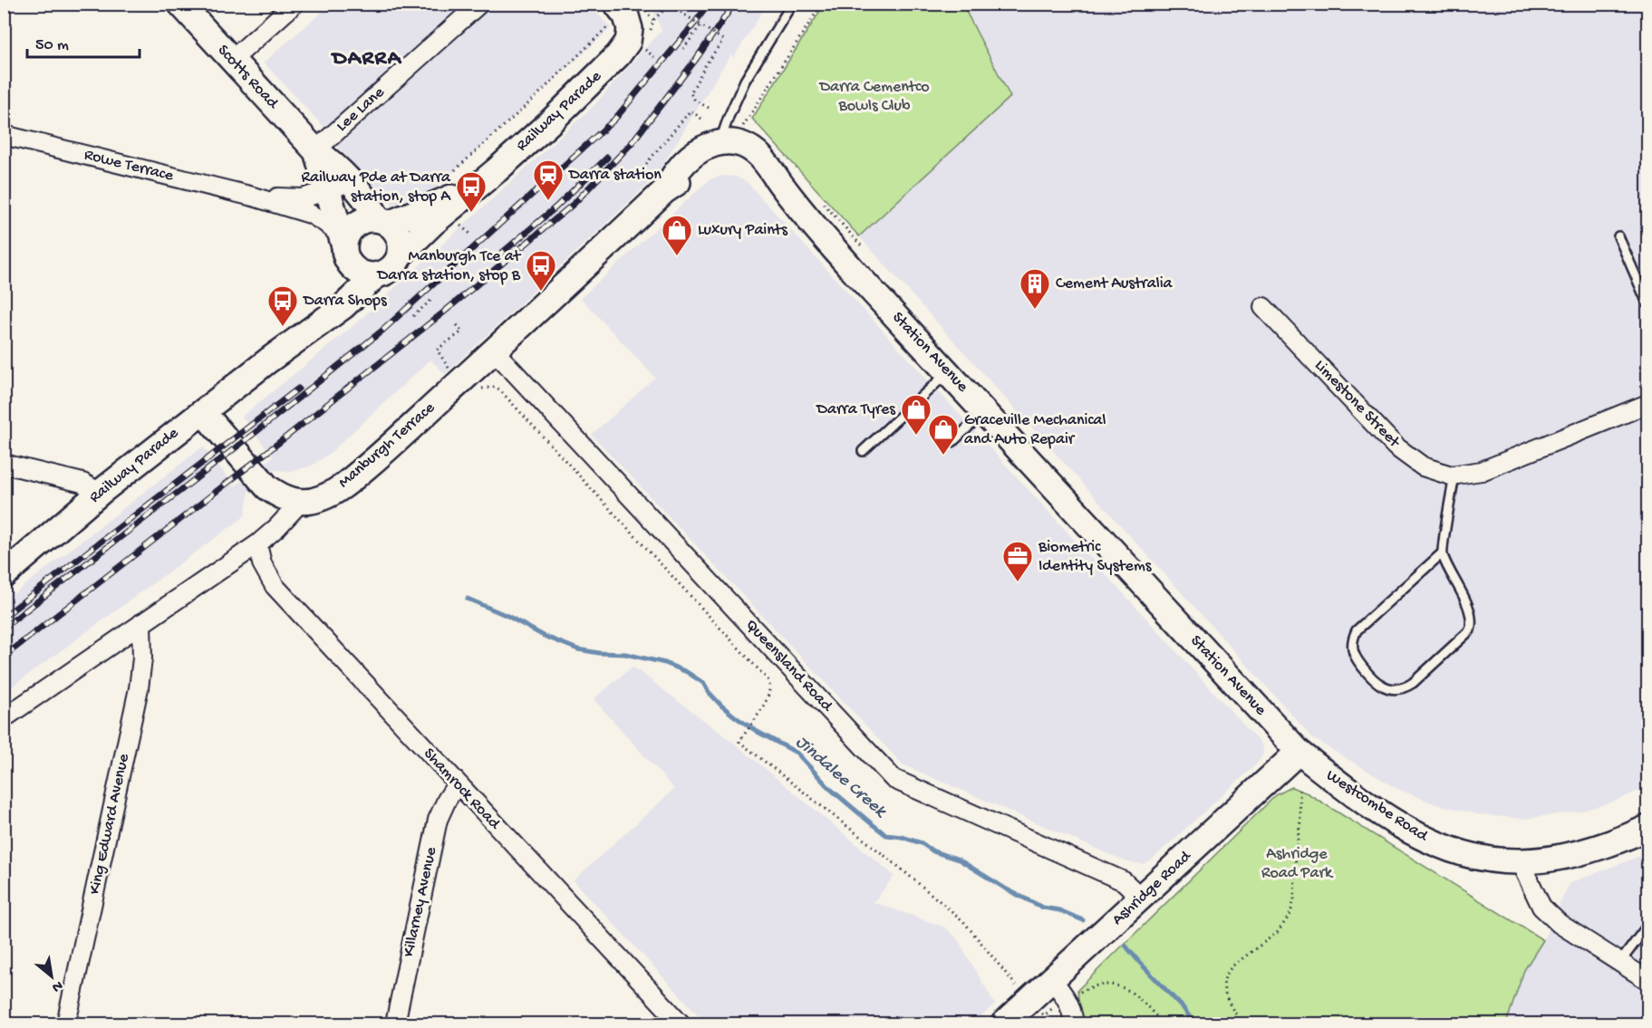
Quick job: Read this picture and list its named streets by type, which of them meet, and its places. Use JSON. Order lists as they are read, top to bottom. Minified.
{"streets":{"street":["Scotts Road","Lee Lane","Railway Parade","Rowe Terrace","Station Avenue","Limestone Street","Manburgh Terrace","Queensland Road","Shamrock Road","Westcombe Road","King Edward Avenue","Ashridge Road","Killarney Avenue"]},"crossings":[["Scotts Road","Lee Lane"],["Scotts Road","Railway Parade"],["Scotts Road","Rowe Terrace"],["Railway Parade","Rowe Terrace"],["Station Avenue","Manburgh Terrace"],["Station Avenue","Westcombe Road"],["Station Avenue","Ashridge Road"],["Manburgh Terrace","Queensland Road"],["Queensland Road","Ashridge Road"],["Shamrock Road","Killarney Avenue"],["Westcombe Road","Ashridge Road"]],"districts":["DARRA"],"water":["Jindalee Creek"],"parks":["Darra Cementco Bowls Club","Ashridge Road Park"],"places":{"station":["Darra station"],"bus stop":["Railway Pde at Darra station, stop A","Manburgh Tce at Darra station, stop B","Darra Shops"],"shop":["Luxury Paints","Darra Tyres","Graceville Mechanical and Auto Repair"],"building":["Cement Australia"],"office":["Biometric Identity Systems"]},"scale_bar":"50 m","north":"bottom right"}
